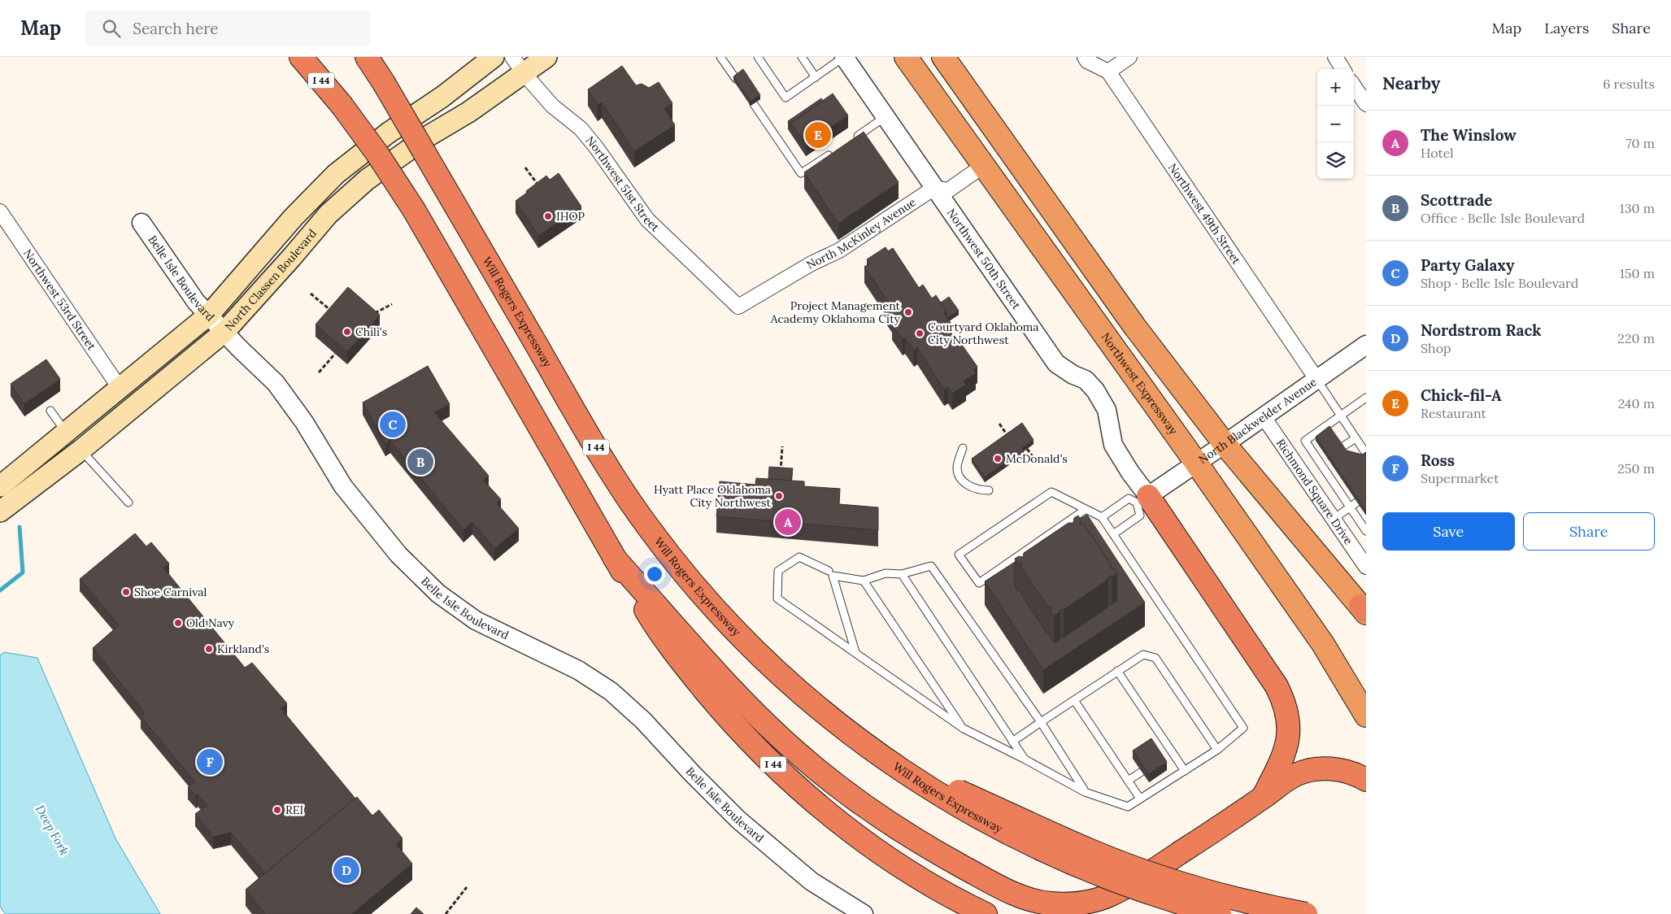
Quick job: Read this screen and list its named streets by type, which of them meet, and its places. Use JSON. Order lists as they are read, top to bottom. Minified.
{"streets":{"highway":["I 44","Will Rogers Expressway","Northwest Expressway"],"main road":["North Classen Boulevard"],"street":["Northwest 51st Street","Northwest 49th Street","North McKinley Avenue","Northwest 50th Street","Belle Isle Boulevard","Northwest 53rd Street","North Blackwelder Avenue","Richmond Square Drive"]},"crossings":[["Northwest 51st Street","North McKinley Avenue"],["Northwest 51st Street","North Classen Boulevard"],["Northwest 49th Street","North Blackwelder Avenue"],["North McKinley Avenue","Northwest 50th Street"],["North McKinley Avenue","Northwest Expressway"],["Northwest 50th Street","North Blackwelder Avenue"],["Belle Isle Boulevard","North Classen Boulevard"],["North Classen Boulevard","Northwest 53rd Street"],["Northwest Expressway","North Blackwelder Avenue"],["North Blackwelder Avenue","Richmond Square Drive"]],"water":["Deep Fork"],"places":["IHOP","Project Management Academy Oklahoma City","Chili's","Courtyard Oklahoma City Northwest","McDonald's","Hyatt Place Oklahoma City Northwest","Shoe Carnival","Old Navy","Kirkland's","REI"],"page":{"header":"Map","search":"Search here","nav":["Map","Layers","Share"],"heading":["Nearby","6 results"],"map_buttons":["+","−"],"list":[{"mark":"A","name":"The Winslow","note":"Hotel","value":"70 m"},{"mark":"B","name":"Scottrade","note":"Office · Belle Isle Boulevard","value":"130 m"},{"mark":"C","name":"Party Galaxy","note":"Shop · Belle Isle Boulevard","value":"150 m"},{"mark":"D","name":"Nordstrom Rack","note":"Shop","value":"220 m"},{"mark":"E","name":"Chick-fil-A","note":"Restaurant","value":"240 m"},{"mark":"F","name":"Ross","note":"Supermarket","value":"250 m"}],"pins":["E","C","B","A","F","D"],"buttons":["Save","Share"]}}
